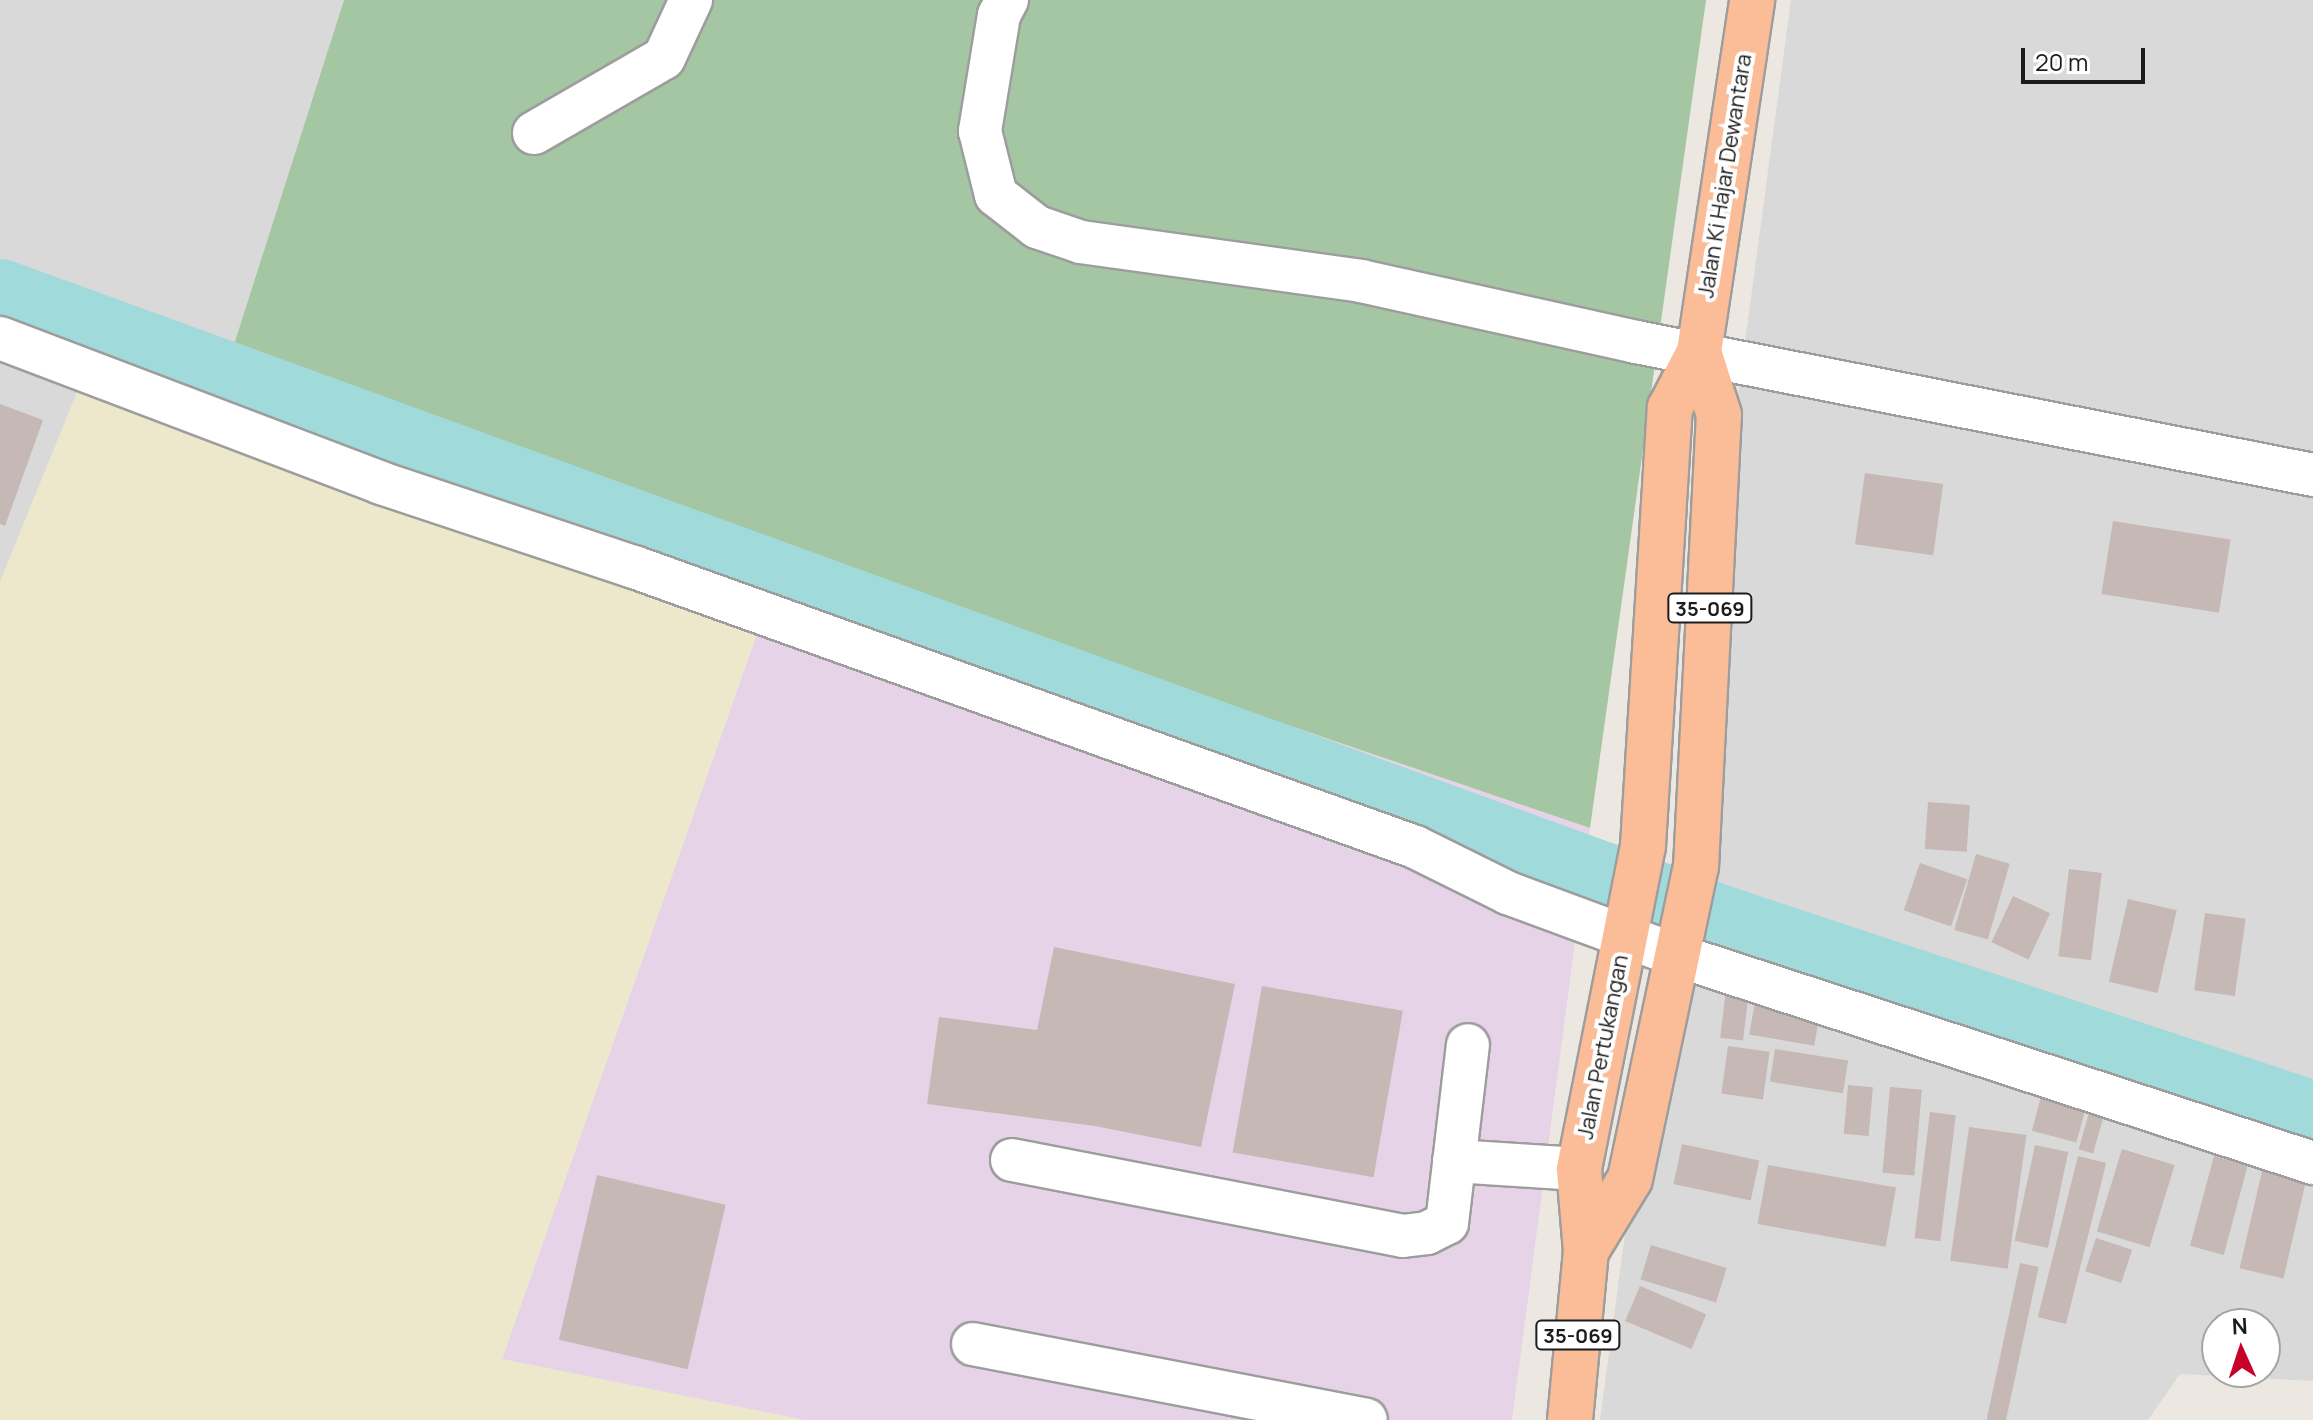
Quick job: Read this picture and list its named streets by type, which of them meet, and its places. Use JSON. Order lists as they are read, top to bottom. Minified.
{"streets":{"main road":["Jalan Ki Hajar Dewantara","35-069","Jalan Pertukangan"]},"crossings":[["Jalan Ki Hajar Dewantara","Jalan Pertukangan"]],"scale_bar":"20 m","north":"top"}
